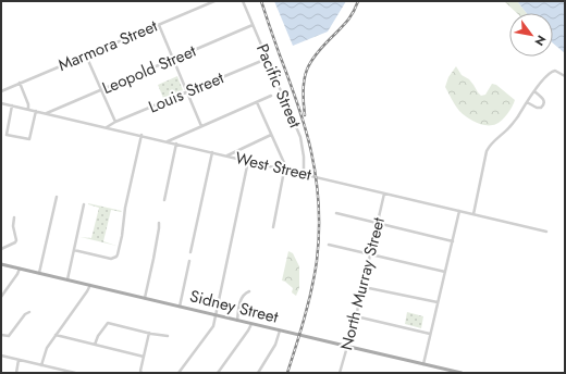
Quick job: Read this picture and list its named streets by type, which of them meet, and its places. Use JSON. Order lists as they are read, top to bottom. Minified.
{"streets":{"main road":["Sidney Street"],"street":["Marmora Street","Leopold Street","Pacific Street","Louis Street","West Street","North Murray Street"]},"crossings":[["Leopold Street","Pacific Street"],["Leopold Street","West Street"],["Pacific Street","Louis Street"],["Pacific Street","West Street"],["Louis Street","West Street"],["West Street","North Murray Street"],["North Murray Street","Sidney Street"]],"north":"bottom right"}
